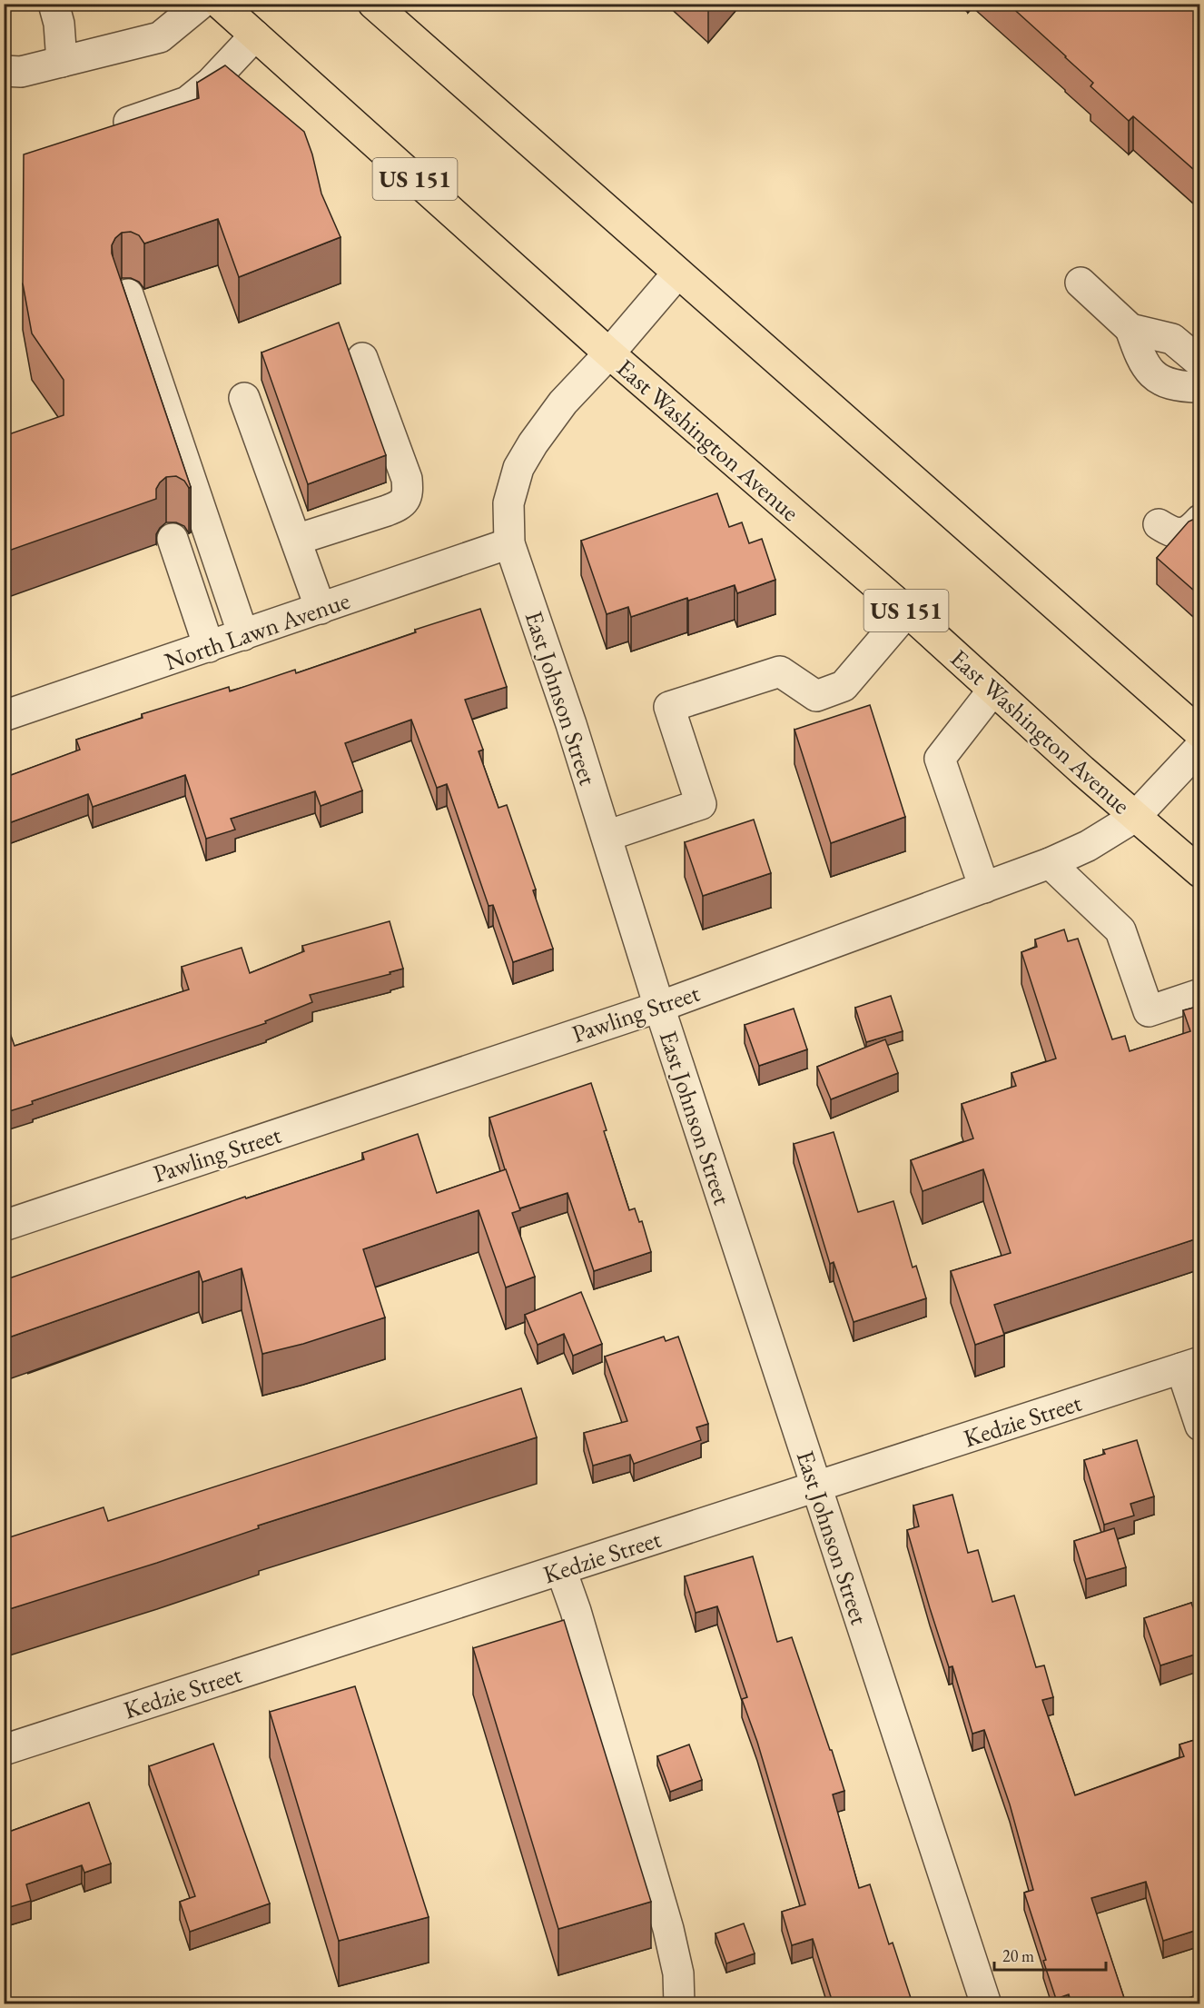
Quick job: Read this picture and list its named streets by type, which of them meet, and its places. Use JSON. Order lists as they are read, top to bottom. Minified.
{"streets":{"main road":["US 151","East Washington Avenue"],"street":["North Lawn Avenue","East Johnson Street","Pawling Street","Kedzie Street"]},"crossings":[["East Washington Avenue","East Johnson Street"],["East Washington Avenue","Pawling Street"],["North Lawn Avenue","East Johnson Street"],["East Johnson Street","Pawling Street"],["East Johnson Street","Kedzie Street"]],"scale_bar":"20 m"}
